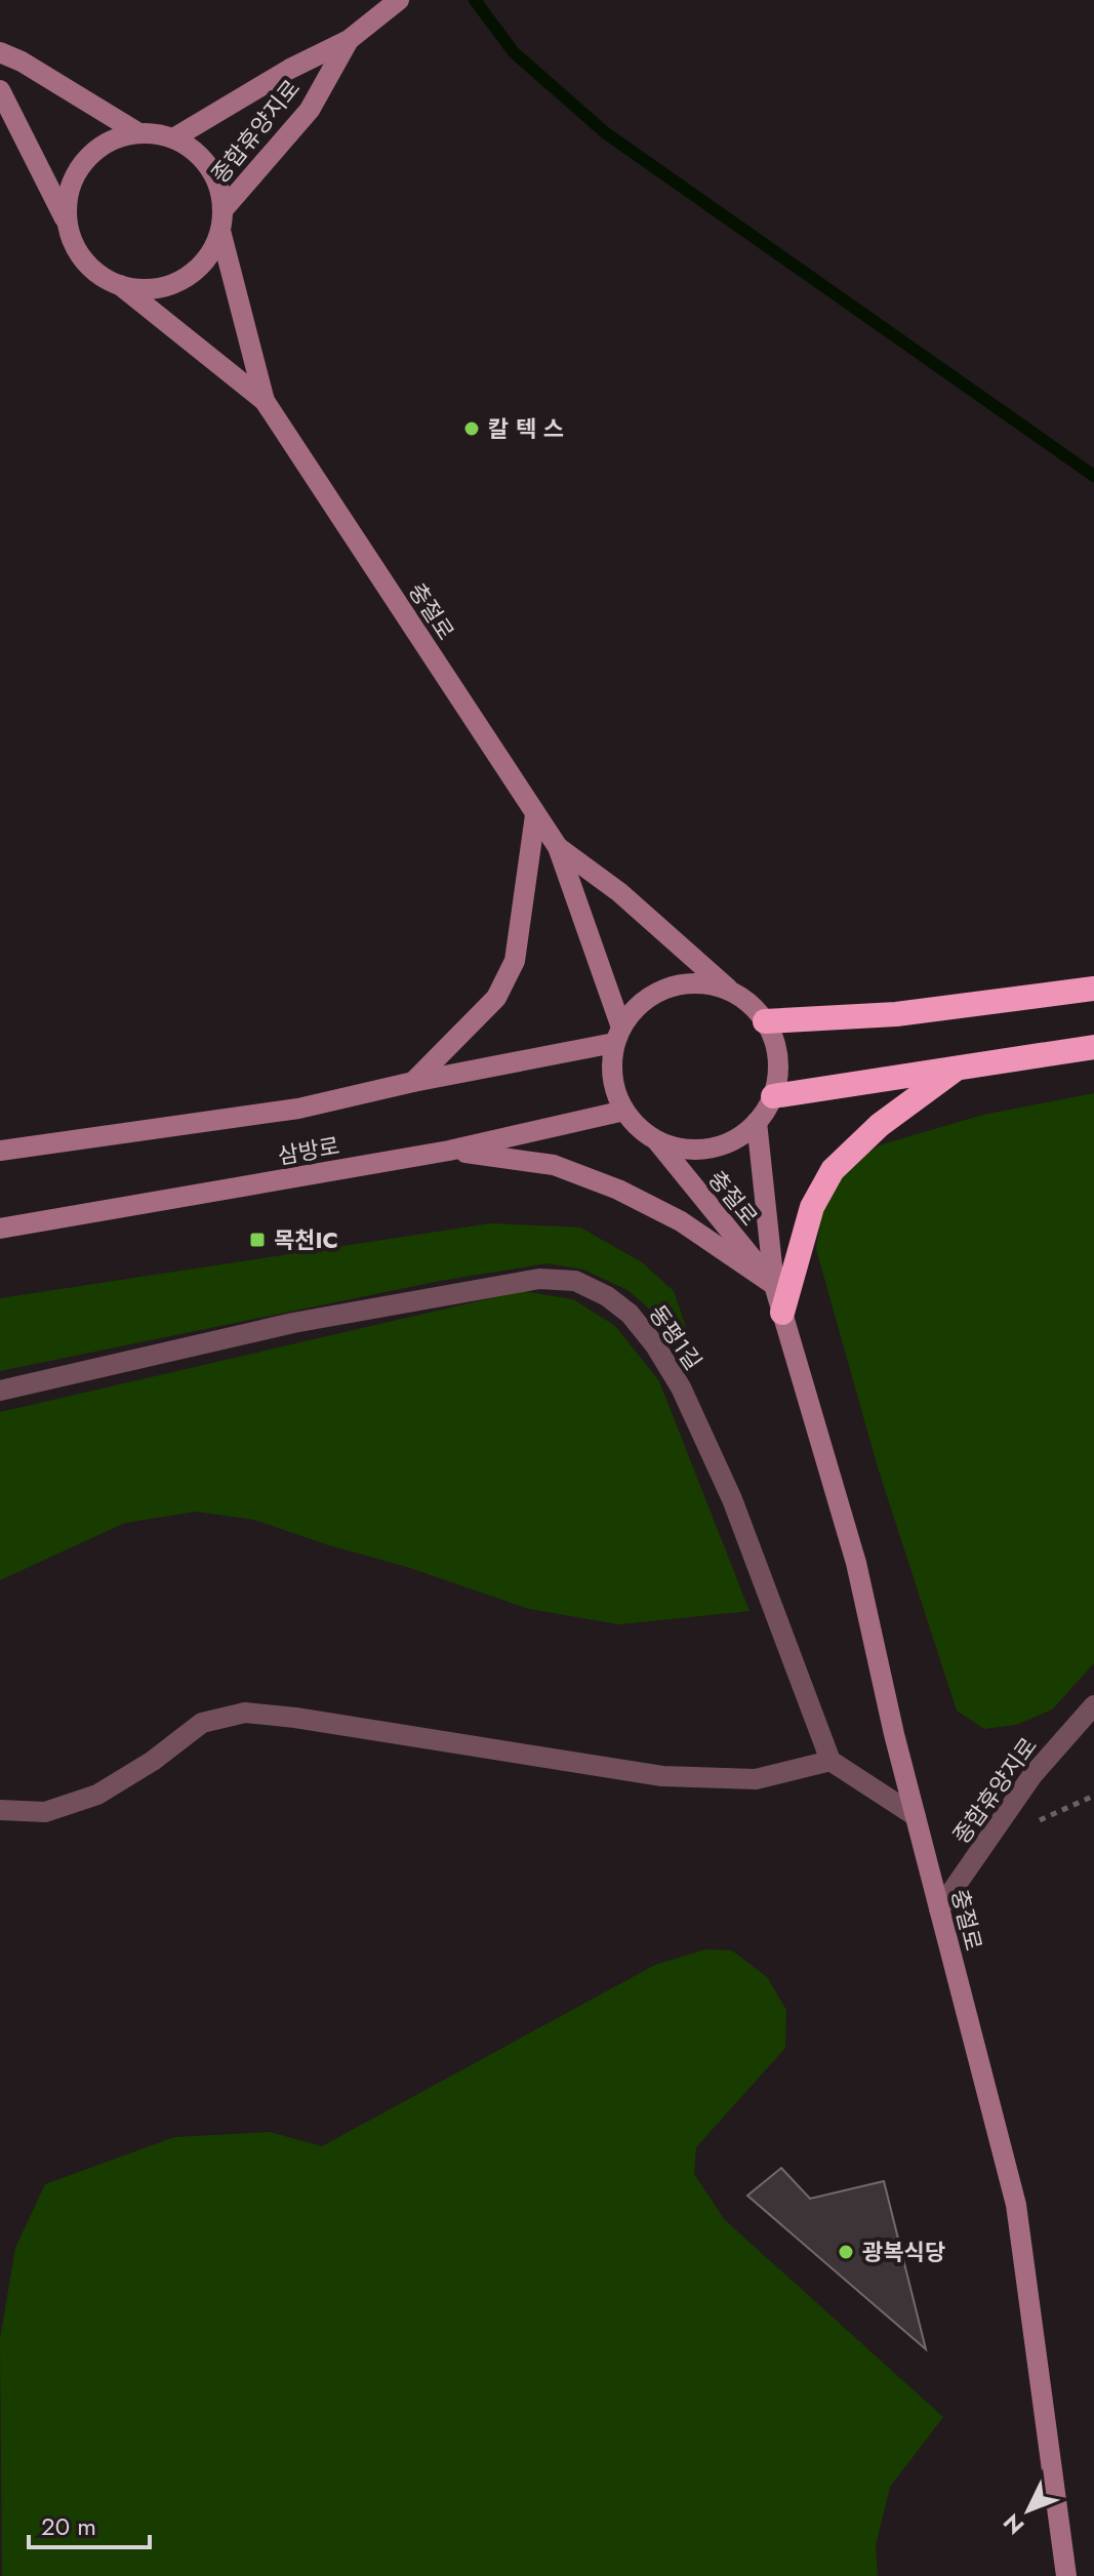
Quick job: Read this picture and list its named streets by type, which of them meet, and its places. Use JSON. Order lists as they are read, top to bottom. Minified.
{"streets":{"street":["종합휴양지로","충절로","삼방로","동평1길"]},"crossings":[["종합휴양지로","충절로"],["충절로","삼방로"]],"places":{"other":["칼 텍 스","광복식당"],"transit":["목천IC"]},"scale_bar":"20 m","north":"bottom left"}
